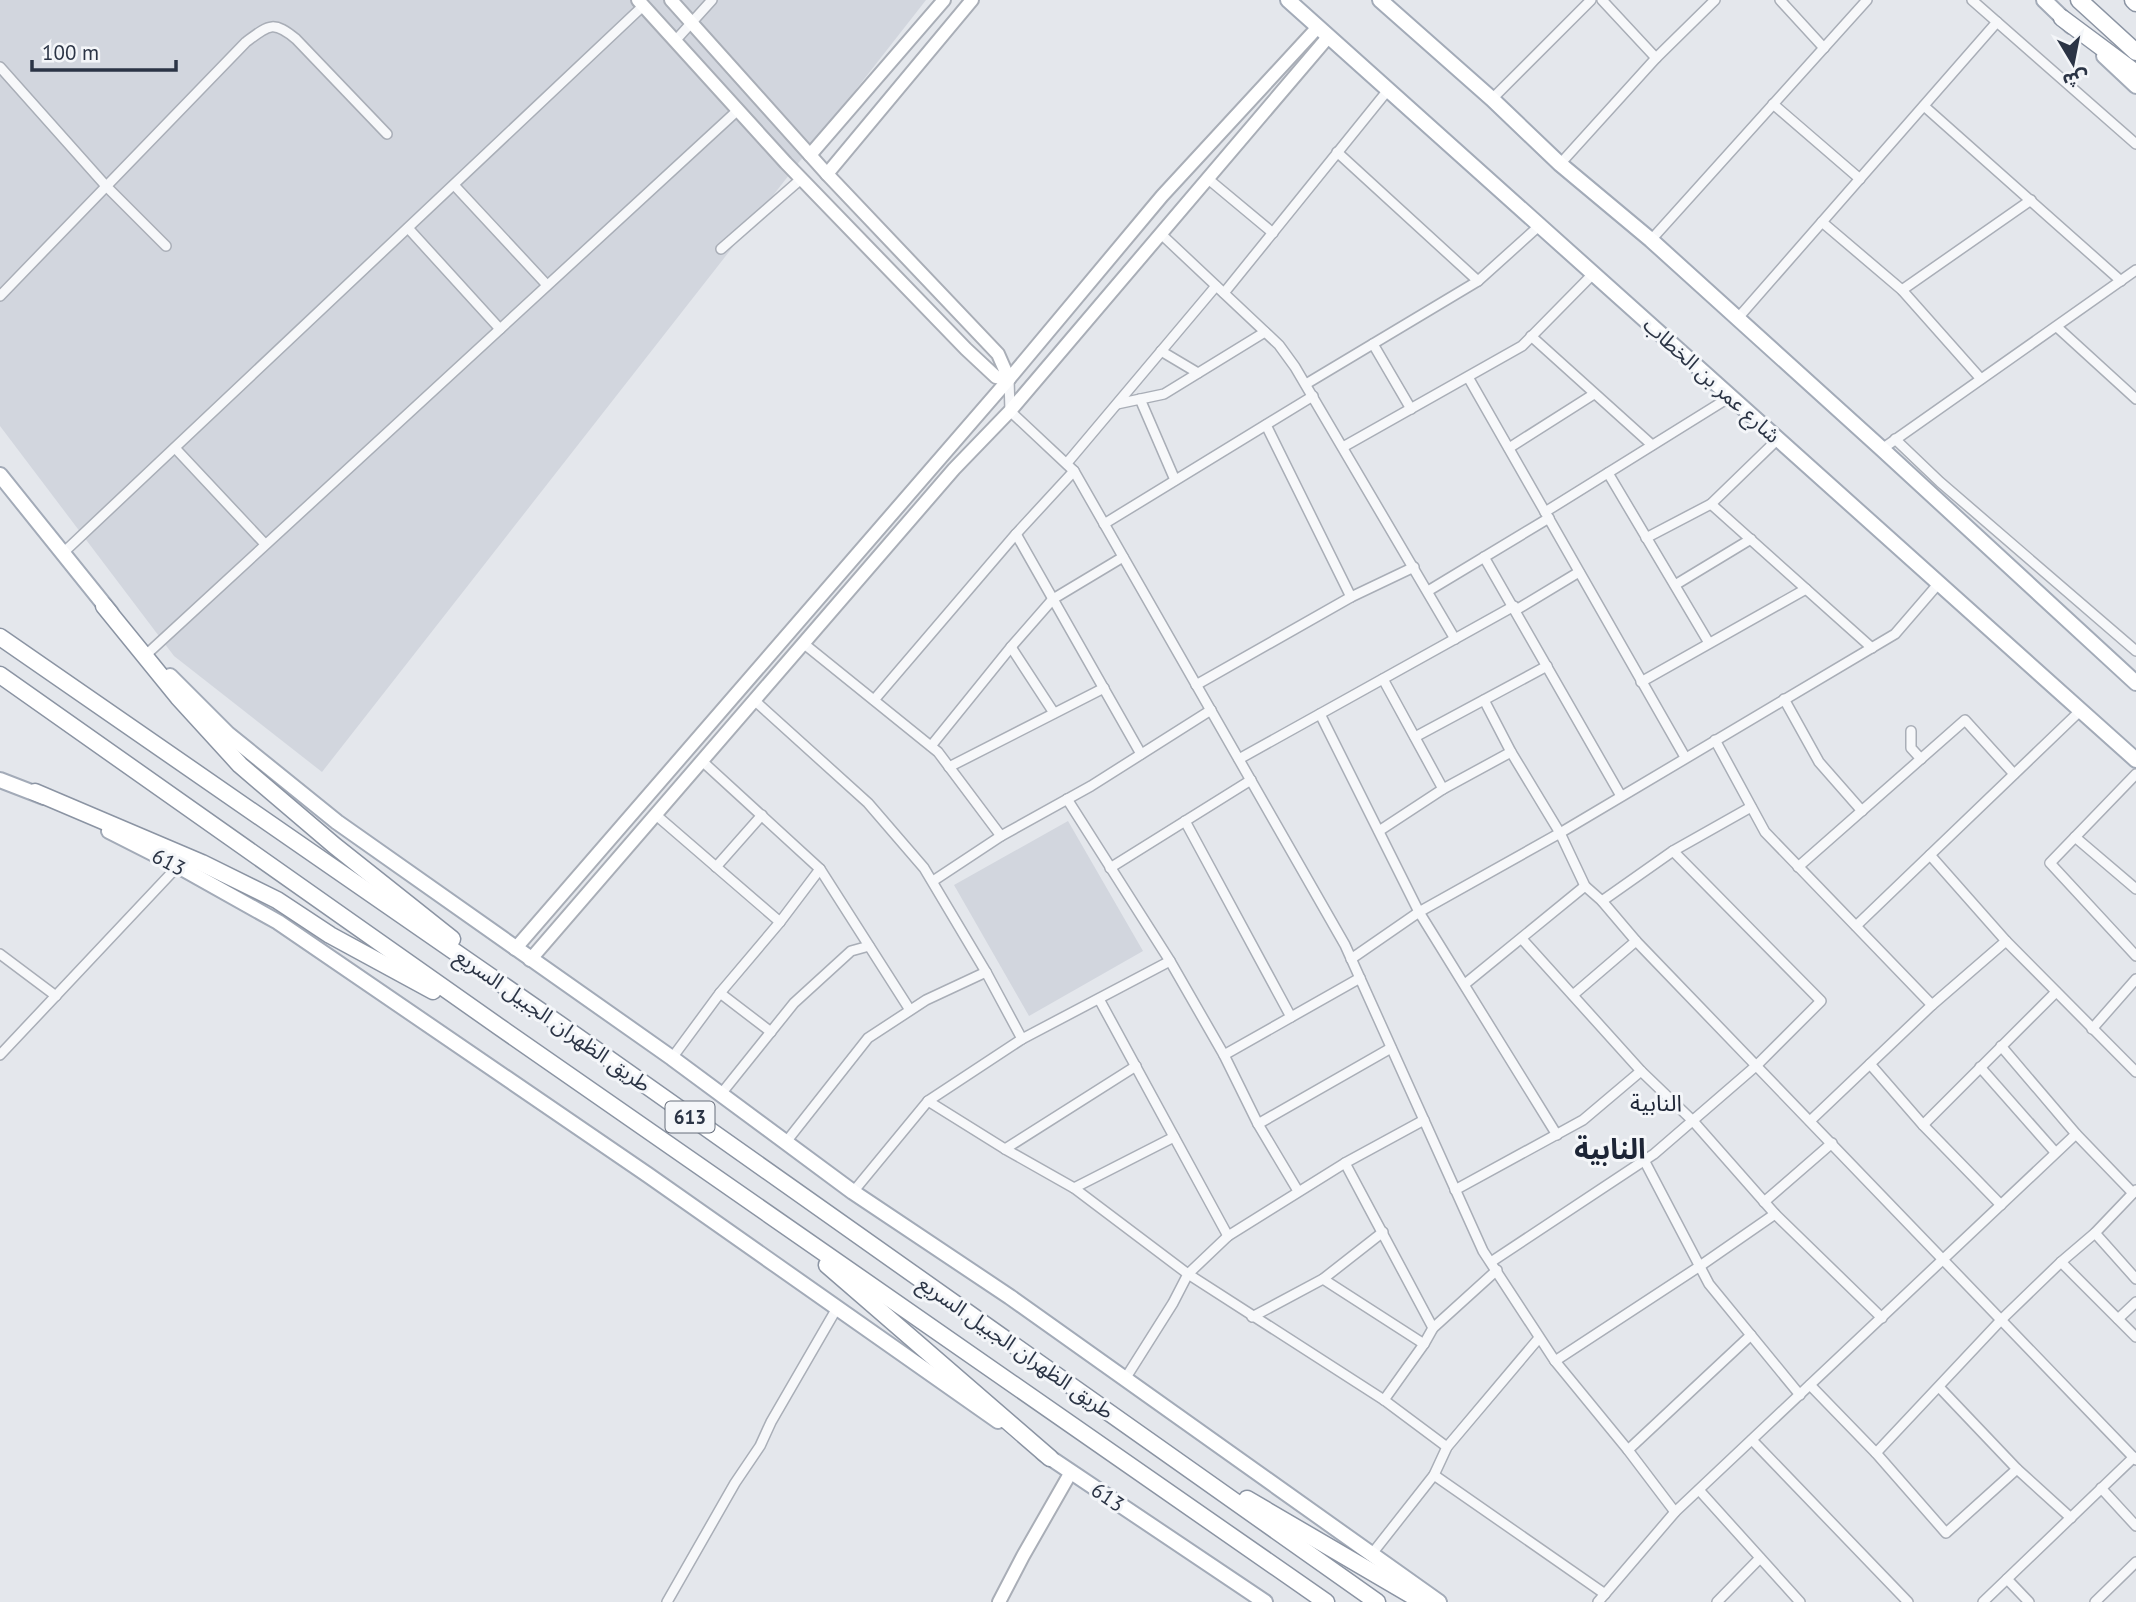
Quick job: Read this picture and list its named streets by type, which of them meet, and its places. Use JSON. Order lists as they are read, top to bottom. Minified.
{"streets":{"highway":["613","طريق الظهران الجبيل السريع"],"main road":["شارع عمر بن الخطاب"]},"districts":["النابية","النابية"],"scale_bar":"100 m","north":"bottom"}
